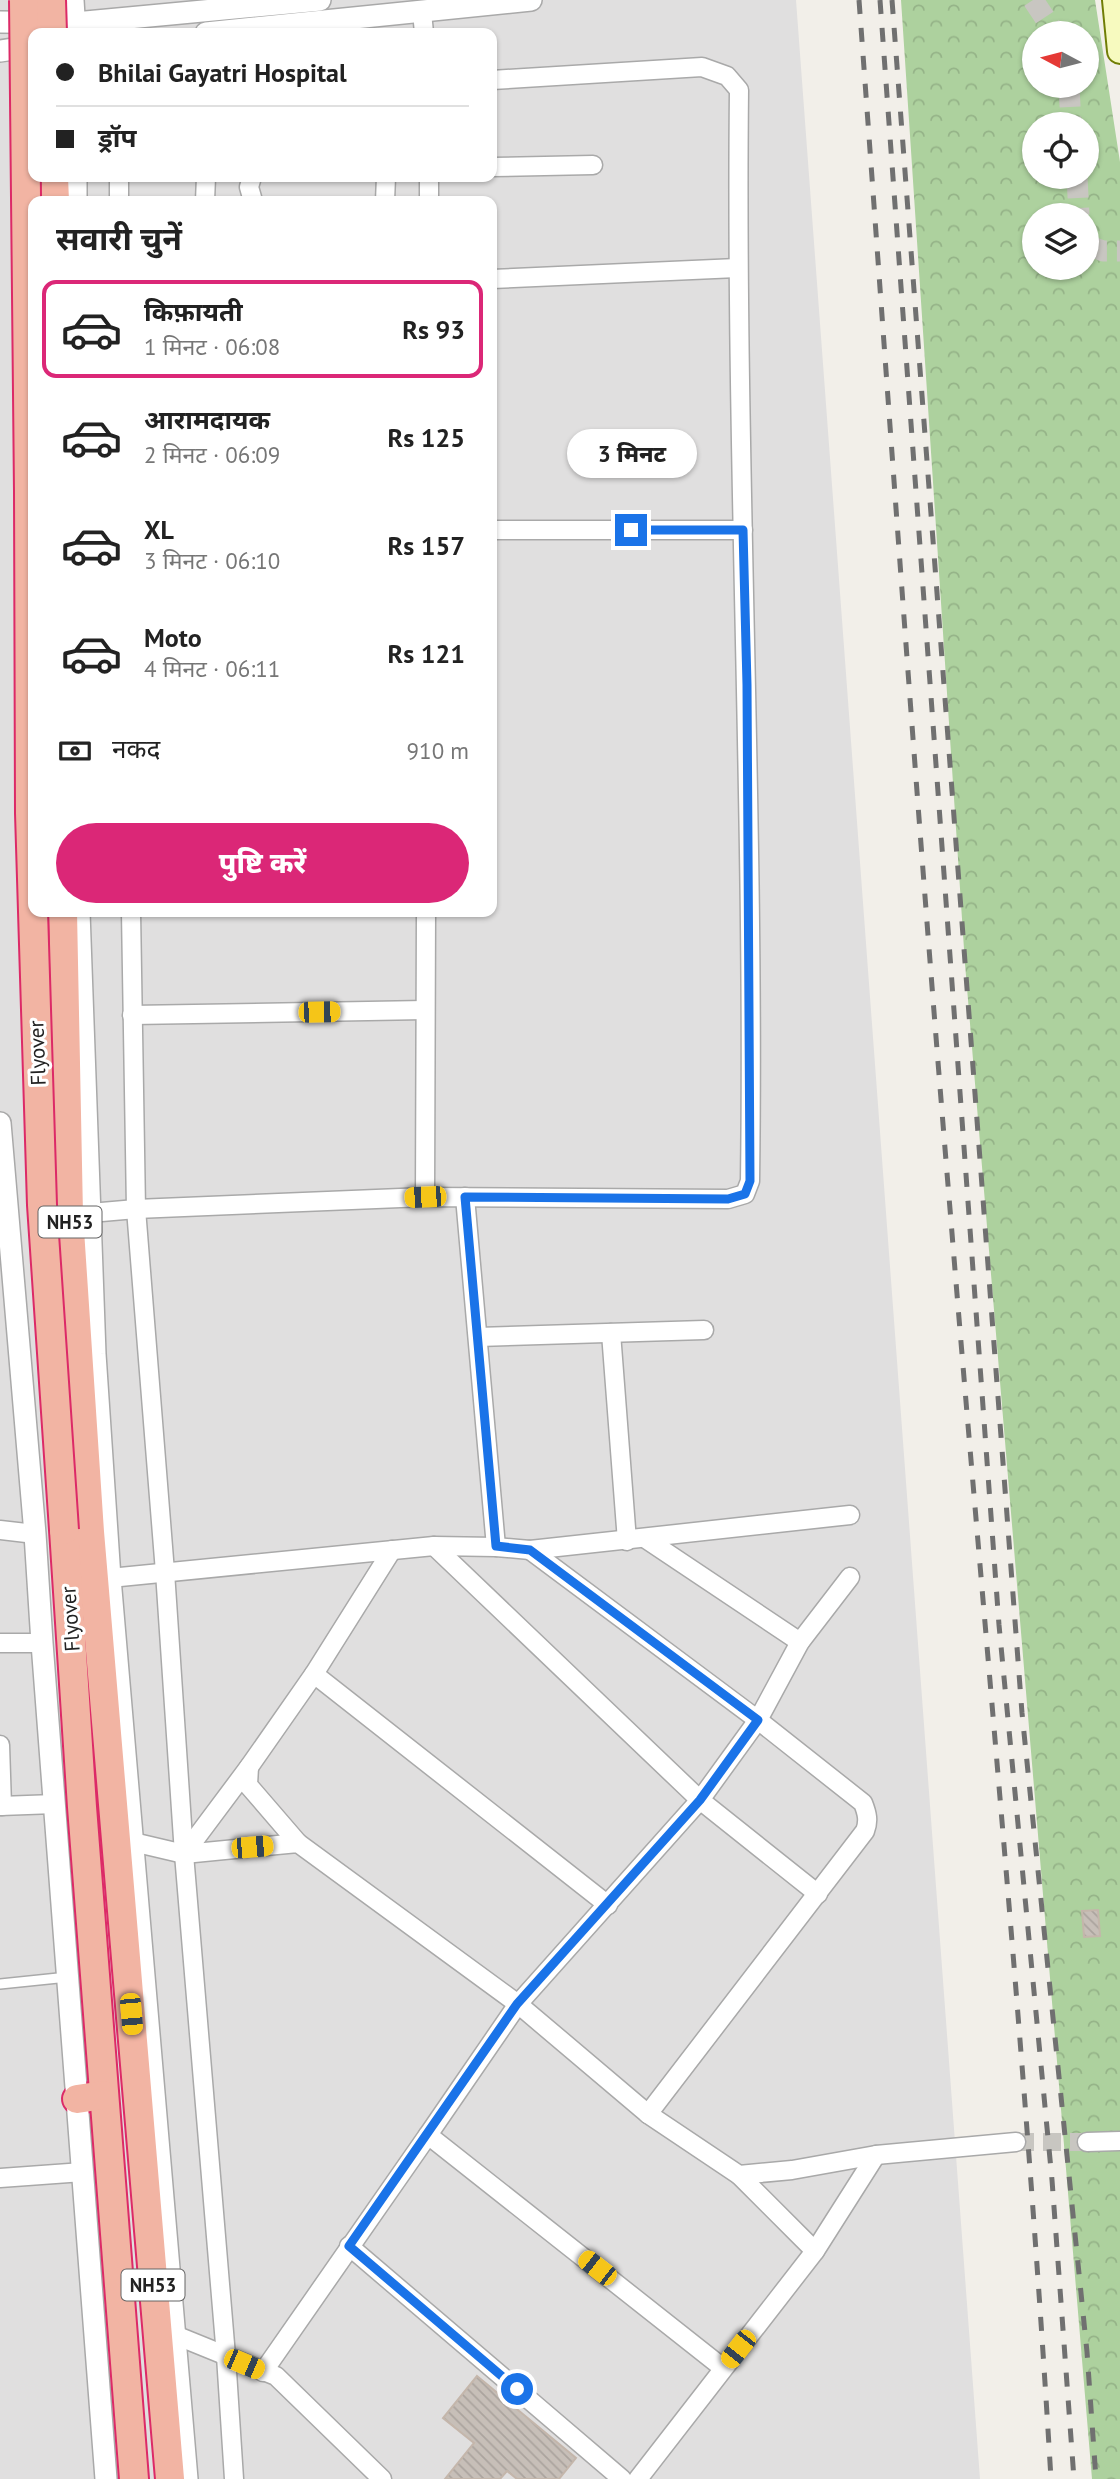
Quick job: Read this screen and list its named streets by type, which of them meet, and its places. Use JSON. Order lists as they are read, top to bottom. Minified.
{"streets":{"highway":["Flyover","NH53"]},"crossings":[["Flyover","NH53"]],"north":"left","page":{"banner":["Bhilai Gayatri Hospital","ड्रॉप"],"heading":"सवारी चुनें","list":[{"name":"किफ़ायती","note":"1 मिनट · 06:08","value":"Rs 93"},{"name":"आरामदायक","note":"2 मिनट · 06:09","value":"Rs 125"},{"name":"XL","note":"3 मिनट · 06:10","value":"Rs 157"},{"name":"Moto","note":"4 मिनट · 06:11","value":"Rs 121"}],"bubble":"3 मिनट","pay":["नकद","910 m"],"buttons":"पुष्टि करें"}}
